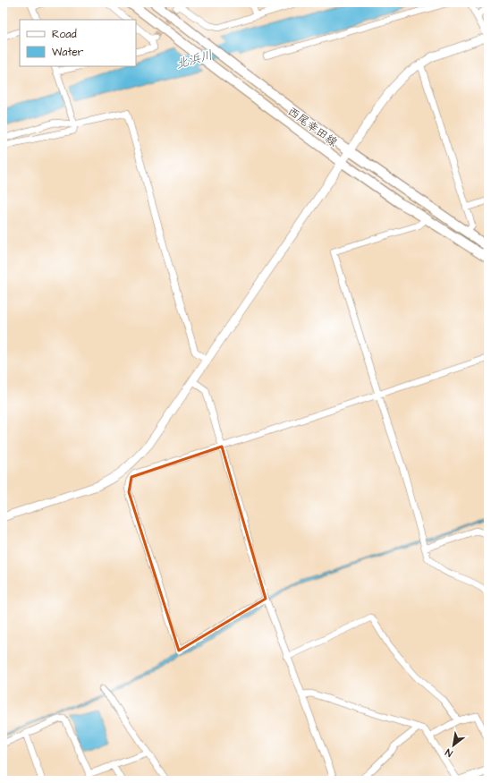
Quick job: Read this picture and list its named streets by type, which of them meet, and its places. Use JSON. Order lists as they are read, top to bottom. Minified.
{"streets":{"main road":["西尾幸田線"]},"water":["北浜川"],"legend":["Road","Water"],"north":"bottom left"}
